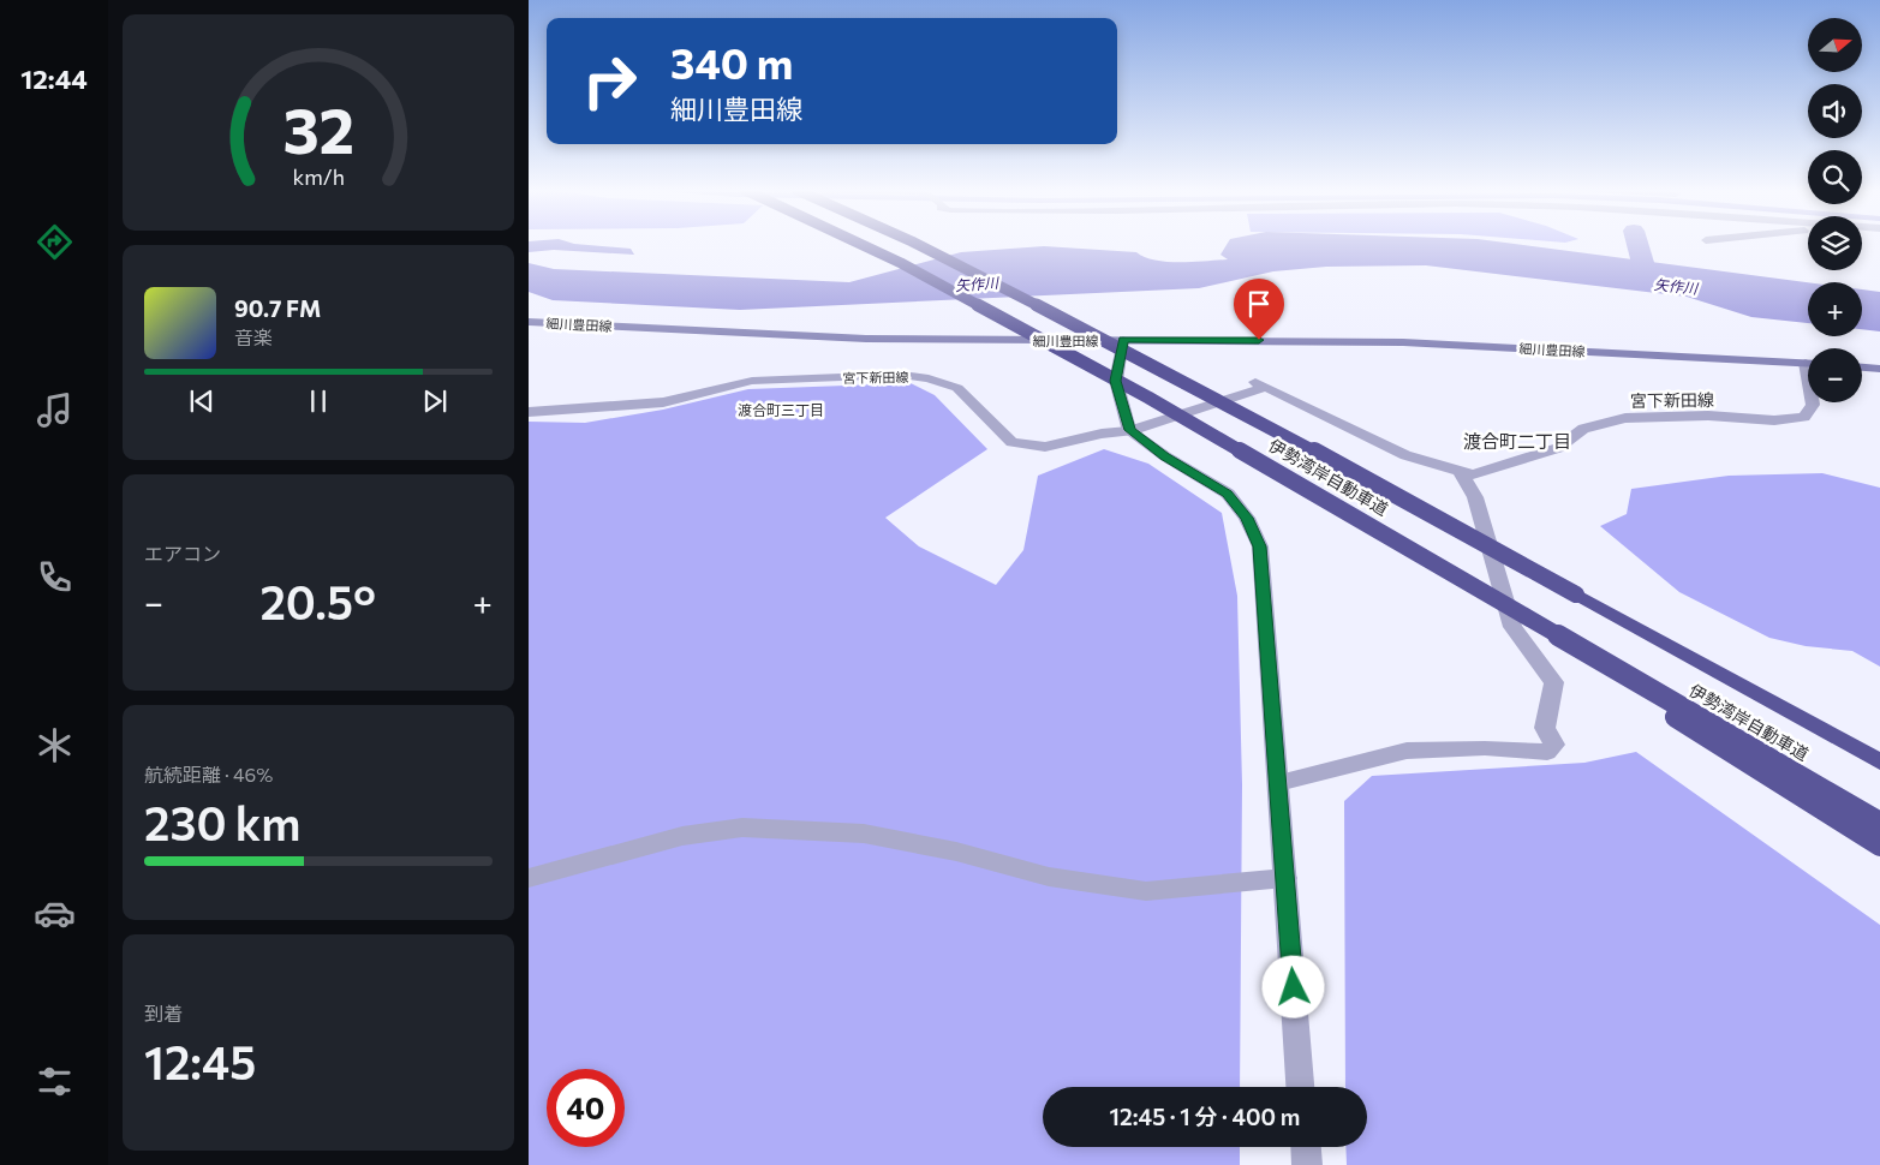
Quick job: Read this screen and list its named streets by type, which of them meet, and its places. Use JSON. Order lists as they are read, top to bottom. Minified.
{"streets":{"highway":["伊勢湾岸自動車道"],"main road":["細川豊田線"],"street":["宮下新田線"]},"districts":["渡合町三丁目","渡合町二丁目"],"water":["矢作川"],"north":"right","page":{"tabs":"12:44","map_buttons":["+","−"],"turn":["340 m","細川豊田線"],"song":["90.7 FM","音楽"],"tile":["エアコン",["航続距離 · 46%","230 km"],["到着","12:45"]],"heat":["−","20.5°","+"],"limit":"40","trip":"12:45 · 1 分 · 400 m","gauge":["32","km/h"]}}
